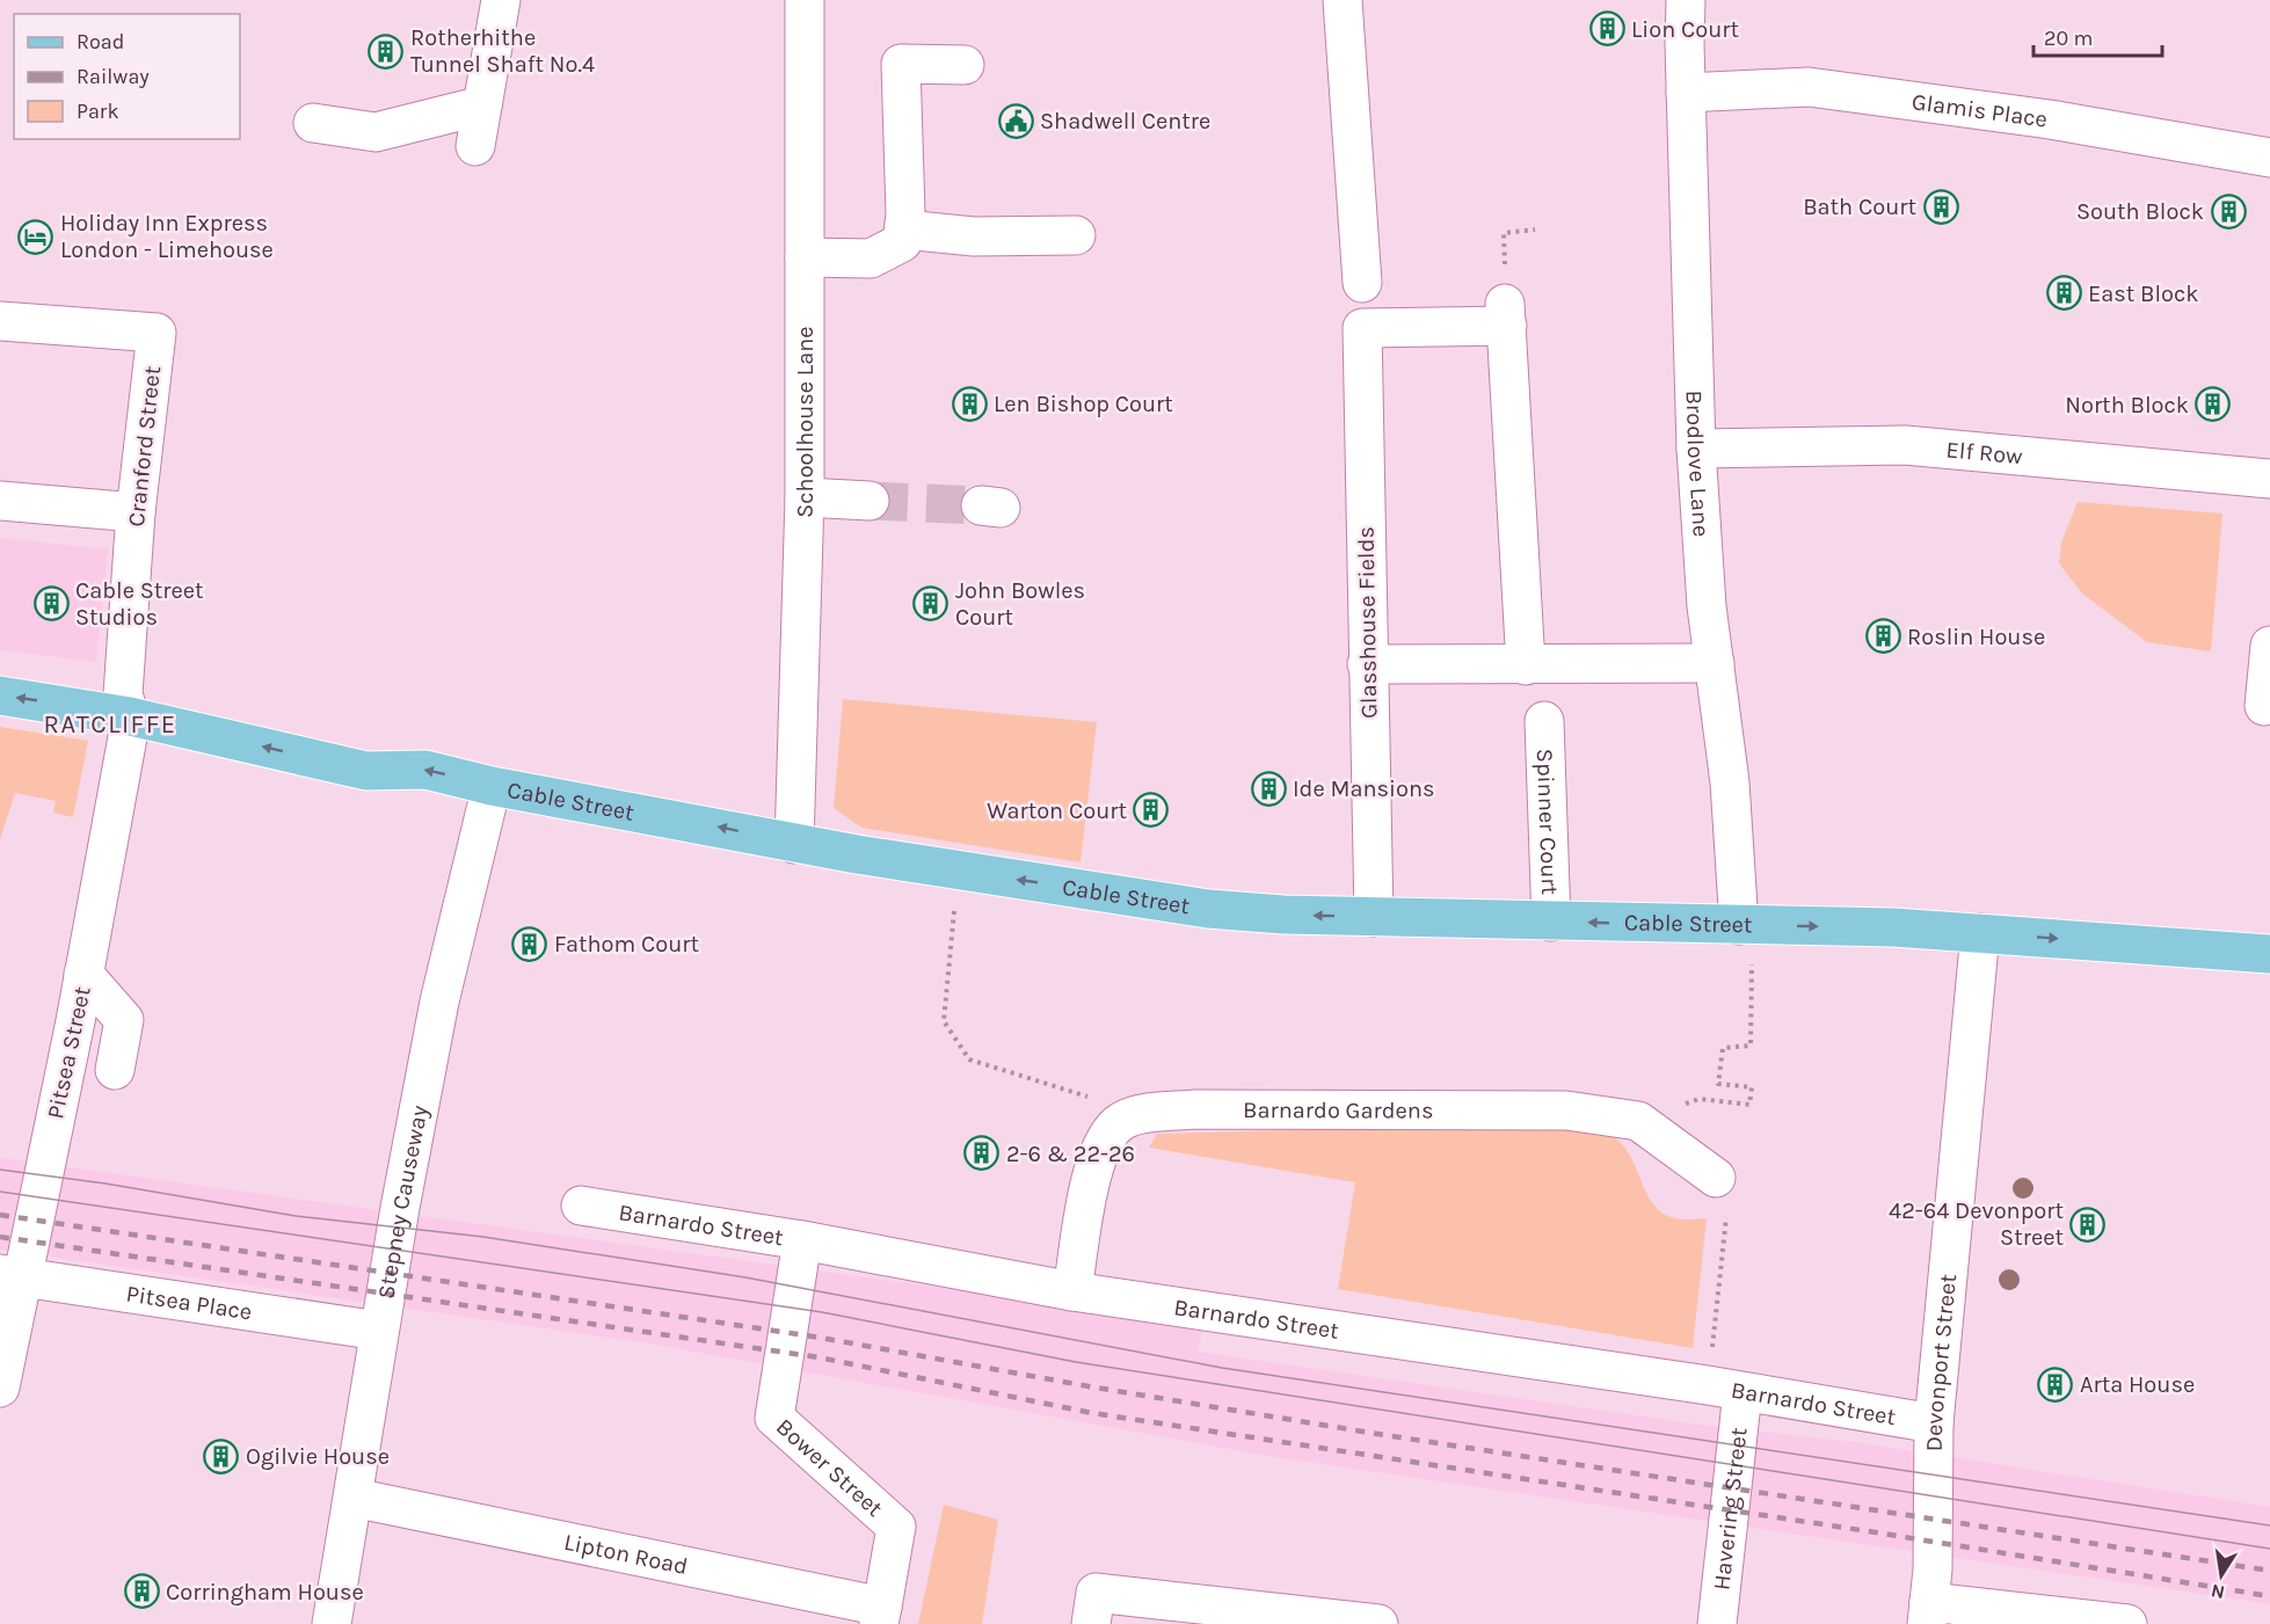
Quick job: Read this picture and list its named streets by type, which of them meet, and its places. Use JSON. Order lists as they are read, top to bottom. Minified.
{"streets":{"main road":["Cable Street"],"street":["Glamis Place","Schoolhouse Lane","Cranford Street","Elf Row","Brodlove Lane","Glasshouse Fields","Spinner Court","Pitsea Street","Barnardo Gardens","Stepney Causeway","Barnardo Street","Pitsea Place","Devonport Street","Bower Street","Havering Street","Lipton Road"]},"crossings":[["Glamis Place","Brodlove Lane"],["Schoolhouse Lane","Cable Street"],["Cranford Street","Cable Street"],["Cranford Street","Pitsea Street"],["Elf Row","Brodlove Lane"],["Brodlove Lane","Cable Street"],["Glasshouse Fields","Cable Street"],["Cable Street","Spinner Court"],["Cable Street","Pitsea Street"],["Cable Street","Stepney Causeway"],["Cable Street","Devonport Street"],["Pitsea Street","Pitsea Place"],["Stepney Causeway","Pitsea Place"],["Stepney Causeway","Lipton Road"],["Barnardo Street","Devonport Street"],["Barnardo Street","Bower Street"],["Barnardo Street","Havering Street"],["Bower Street","Lipton Road"]],"districts":["RATCLIFFE"],"places":{"building":["Lion Court","Rotherhithe Tunnel Shaft No.4","Bath Court","South Block","East Block","Len Bishop Court","North Block","Cable Street Studios","John Bowles Court","Roslin House","Ide Mansions","Warton Court","Fathom Court","2-6 & 22-26","42-64 Devonport Street","Arta House","Ogilvie House","Corringham House"],"public building":["Shadwell Centre"],"hotel":["Holiday Inn Express London - Limehouse"]},"legend":["Road","Railway","Park"],"scale_bar":"20 m","north":"bottom"}
